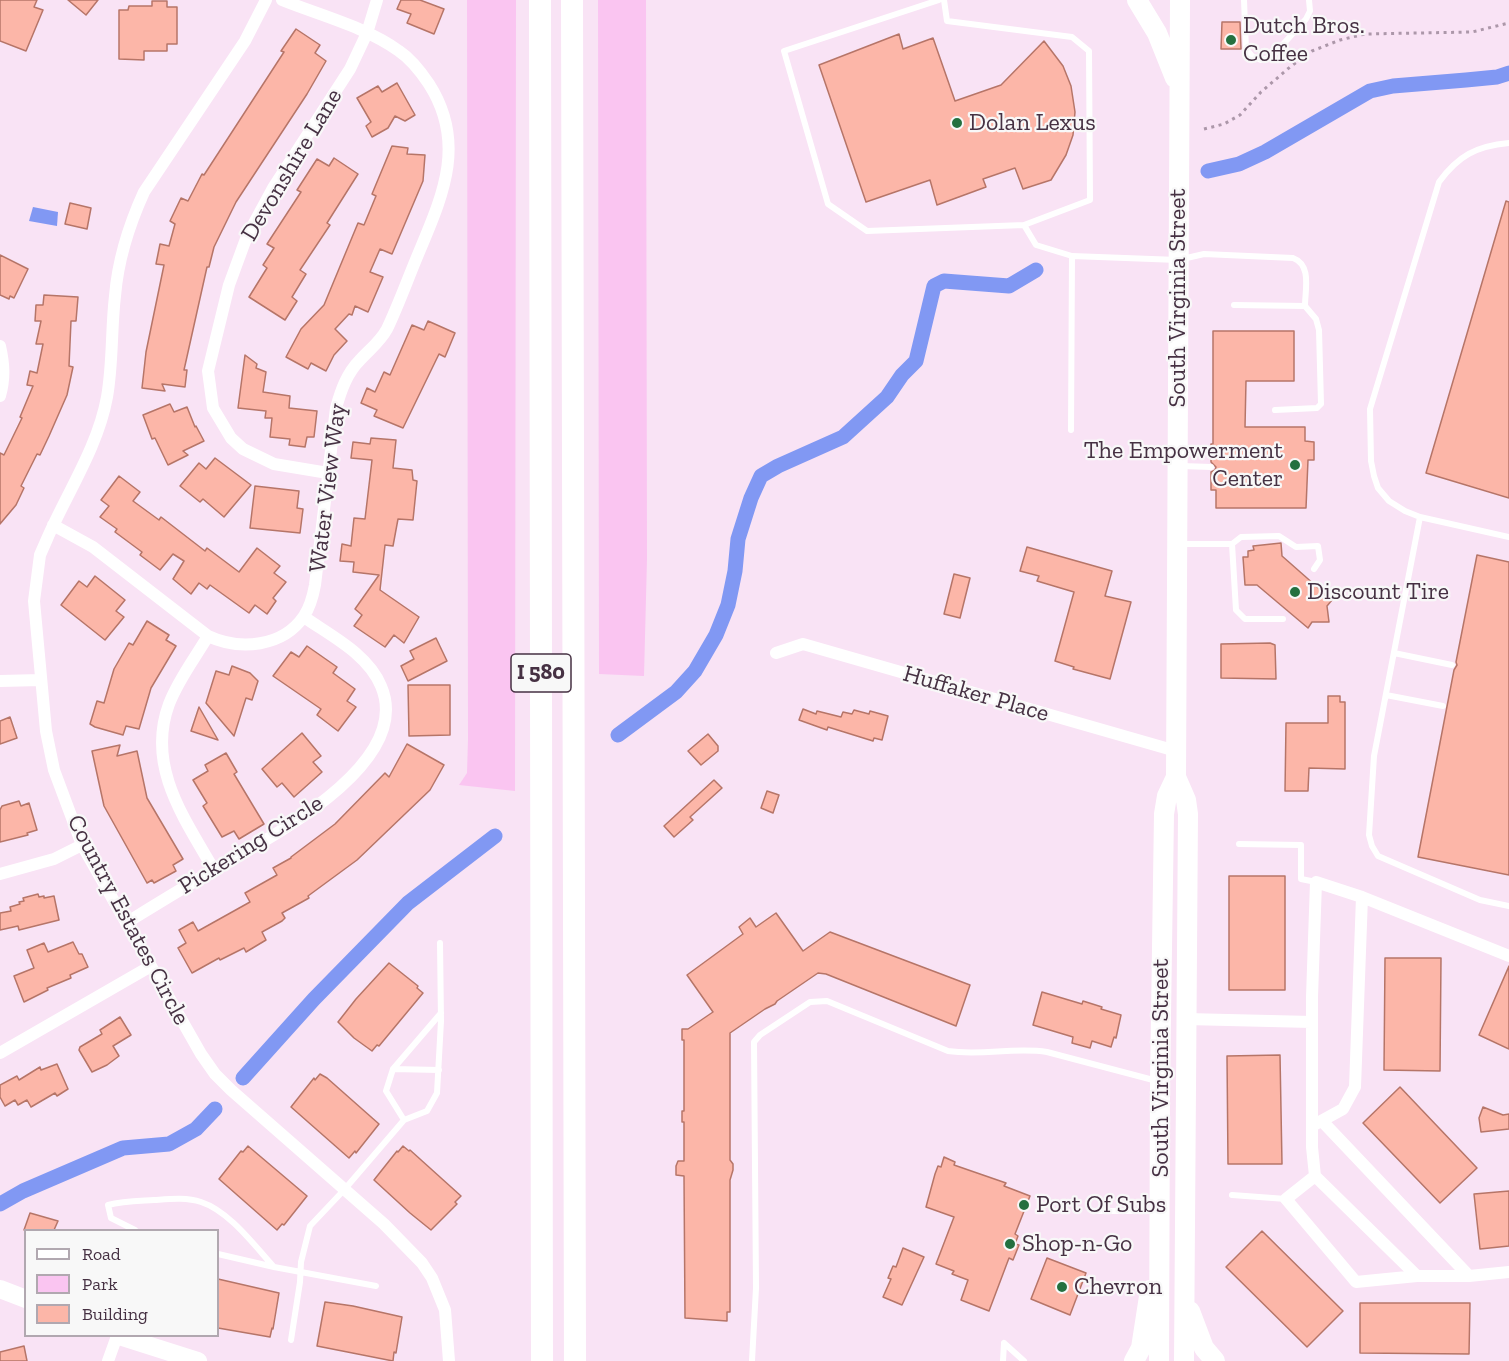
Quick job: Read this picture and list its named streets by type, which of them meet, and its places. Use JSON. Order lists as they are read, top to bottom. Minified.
{"streets":{"highway":["I 580"],"main road":["South Virginia Street"],"street":["Devonshire Lane","Water View Way","Huffaker Place","Pickering Circle","Country Estates Circle"]},"crossings":[["Devonshire Lane","Water View Way"],["South Virginia Street","Huffaker Place"],["Water View Way","Pickering Circle"],["Water View Way","Country Estates Circle"],["Pickering Circle","Country Estates Circle"]],"places":["Dutch Bros. Coffee","Dolan Lexus","The Empowerment Center","Discount Tire","Port Of Subs","Shop-n-Go","Chevron"],"legend":["Road","Park","Building"]}
